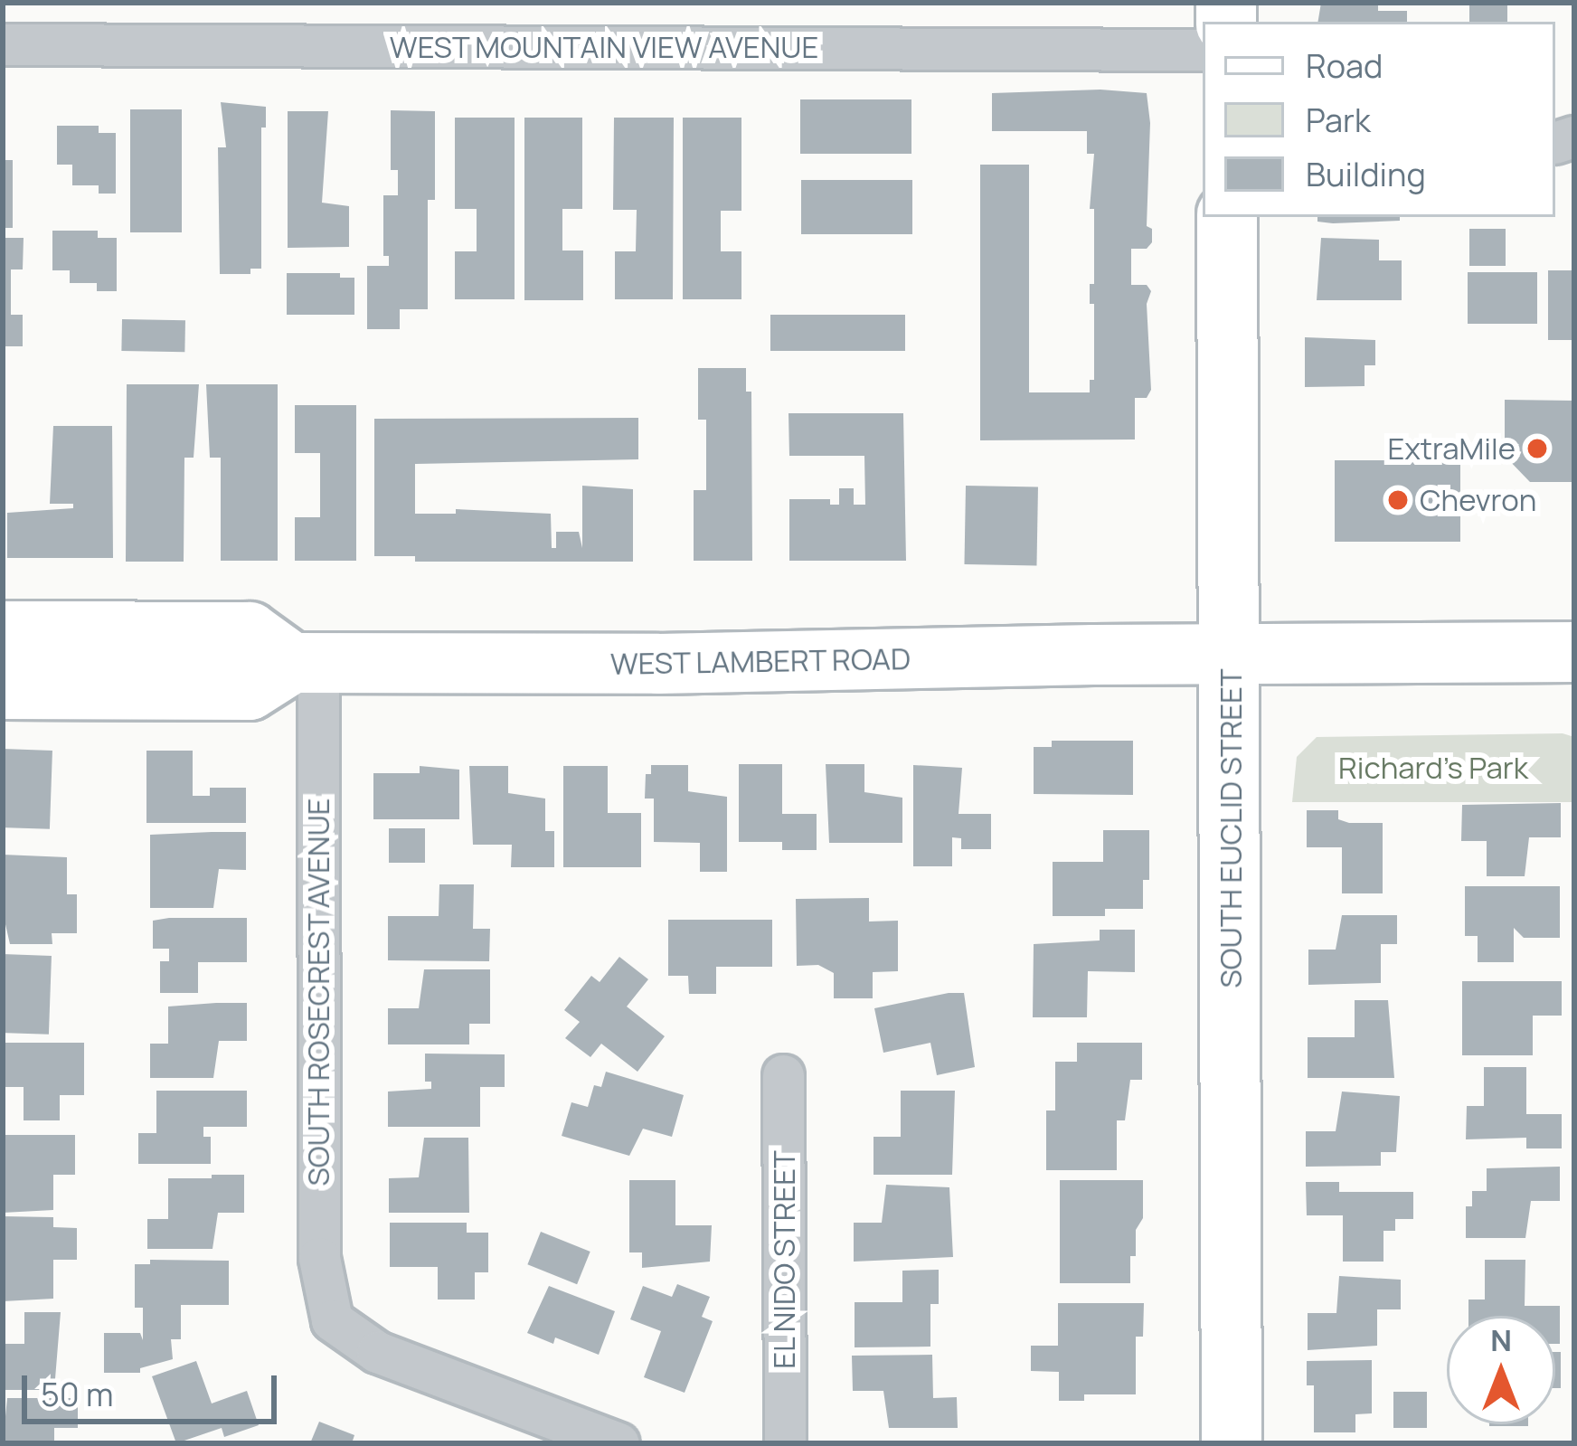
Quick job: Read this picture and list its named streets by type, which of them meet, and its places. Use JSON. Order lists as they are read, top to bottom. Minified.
{"streets":{"main road":["WEST LAMBERT ROAD","SOUTH EUCLID STREET"],"street":["WEST MOUNTAIN VIEW AVENUE","SOUTH ROSECREST AVENUE","EL NIDO STREET"]},"crossings":[["WEST LAMBERT ROAD","SOUTH EUCLID STREET"],["WEST LAMBERT ROAD","SOUTH ROSECREST AVENUE"]],"parks":["Richard's Park"],"places":["ExtraMile","Chevron"],"legend":["Road","Park","Building"],"scale_bar":"50 m","north":"top"}
